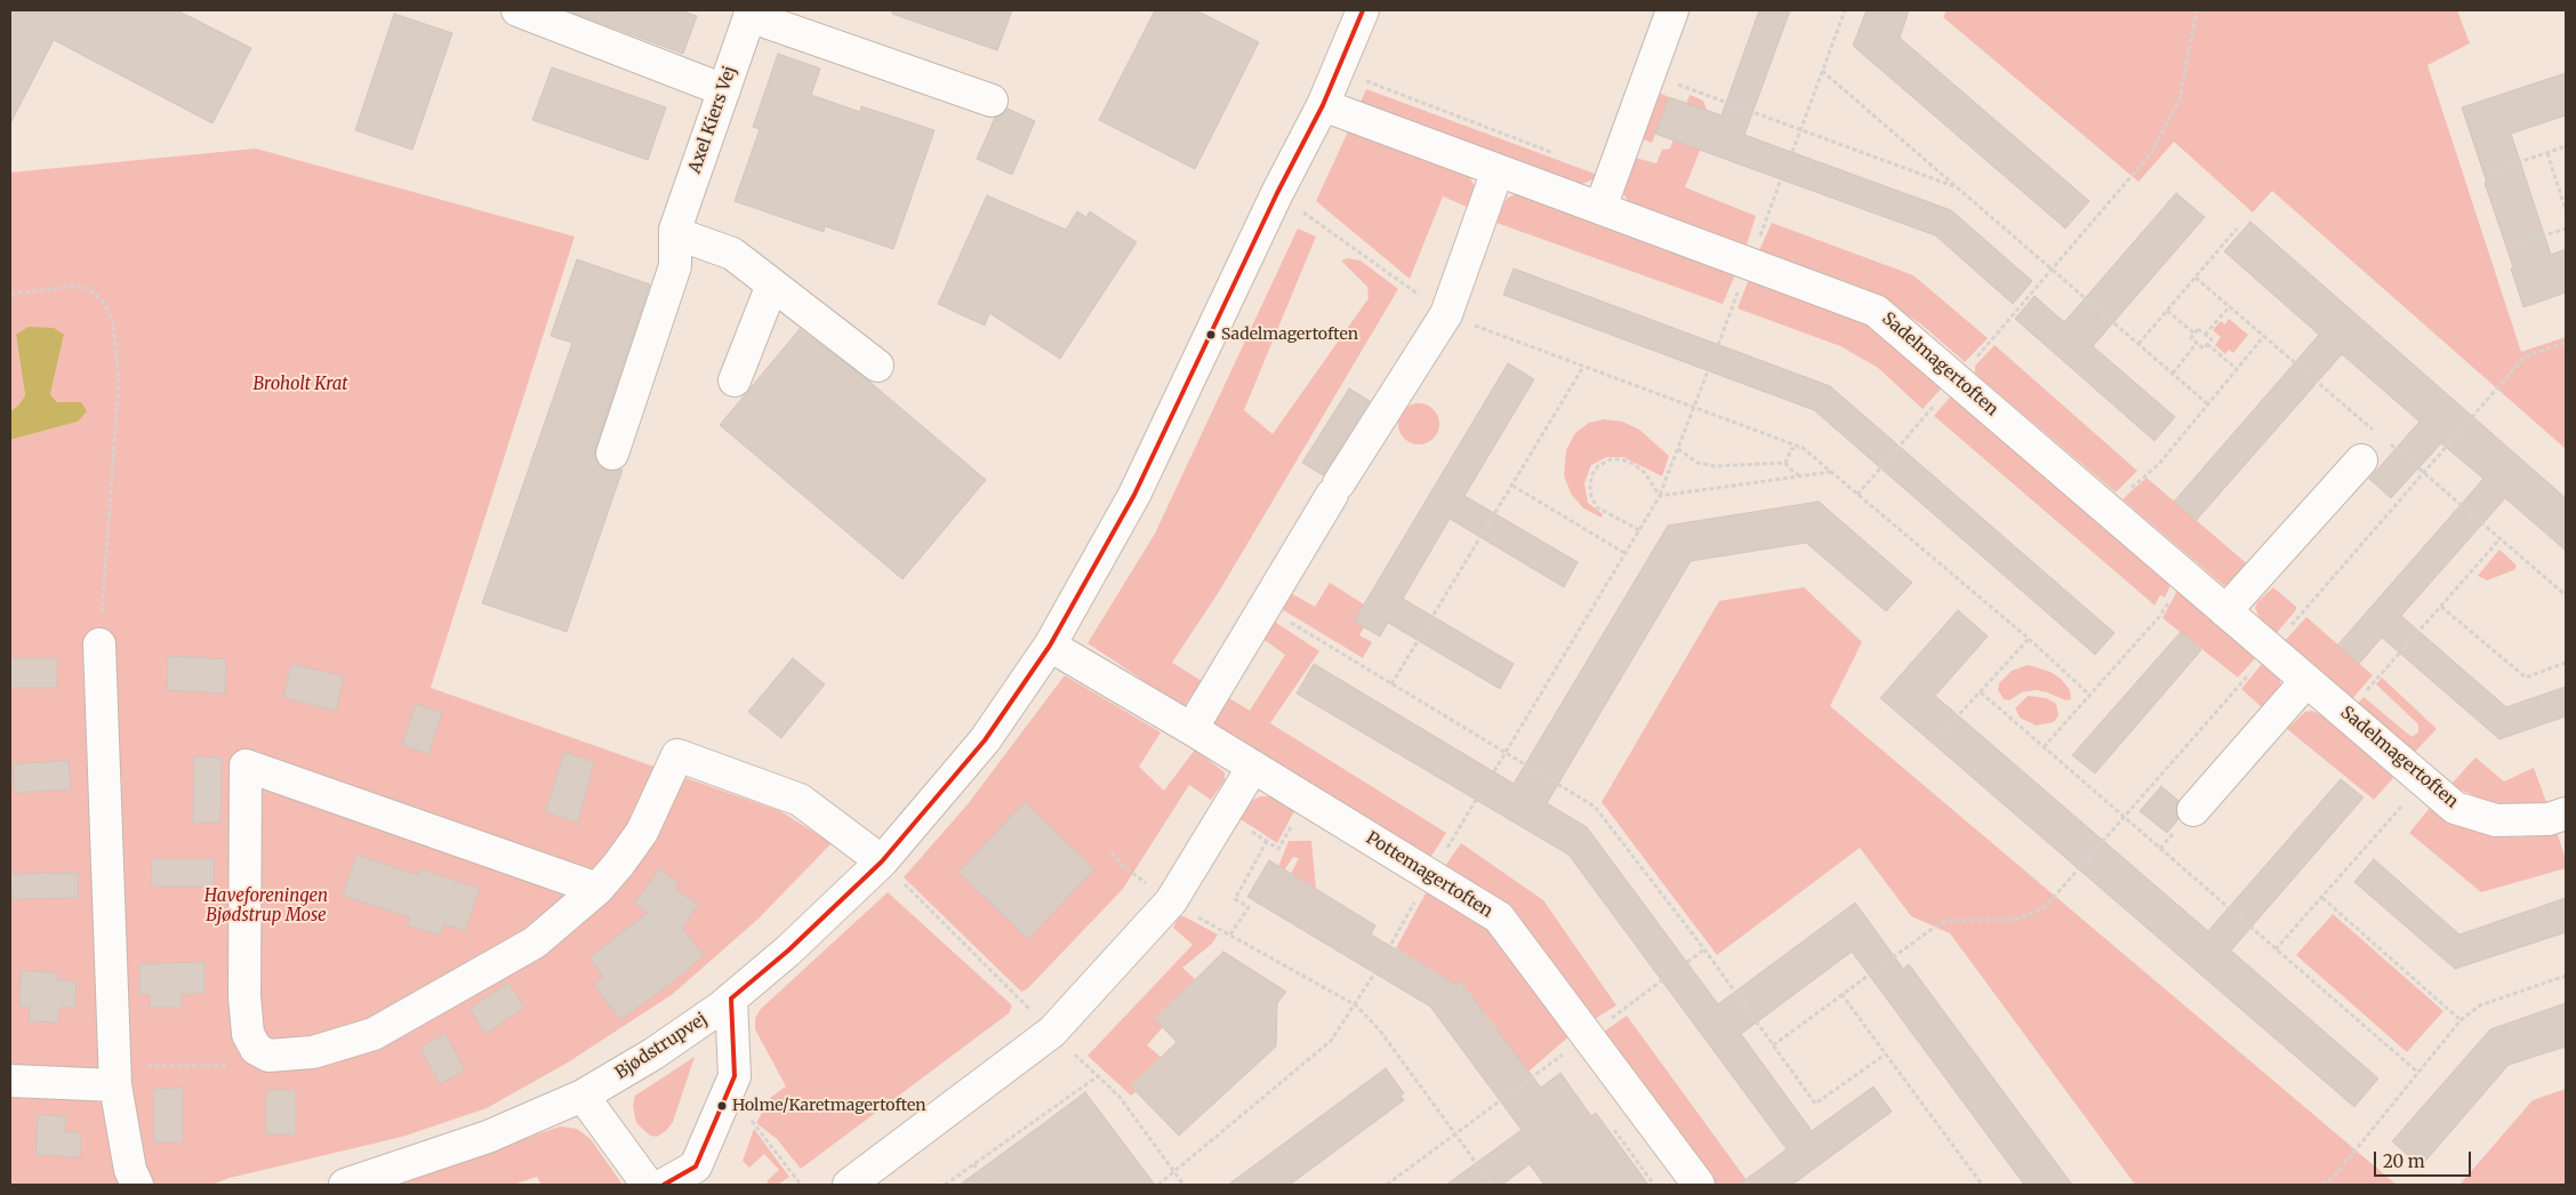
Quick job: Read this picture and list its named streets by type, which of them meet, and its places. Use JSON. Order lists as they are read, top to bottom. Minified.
{"streets":{"street":["Axel Kiers Vej","Sadelmagertoften","Pottemagertoften","Bjødstrupvej"]},"crossings":[["Sadelmagertoften","Bjødstrupvej"],["Pottemagertoften","Bjødstrupvej"]],"parks":["Broholt Krat","Haveforeningen Bjødstrup Mose"],"places":["Sadelmagertoften","Holme/Karetmagertoften"],"scale_bar":"20 m"}
